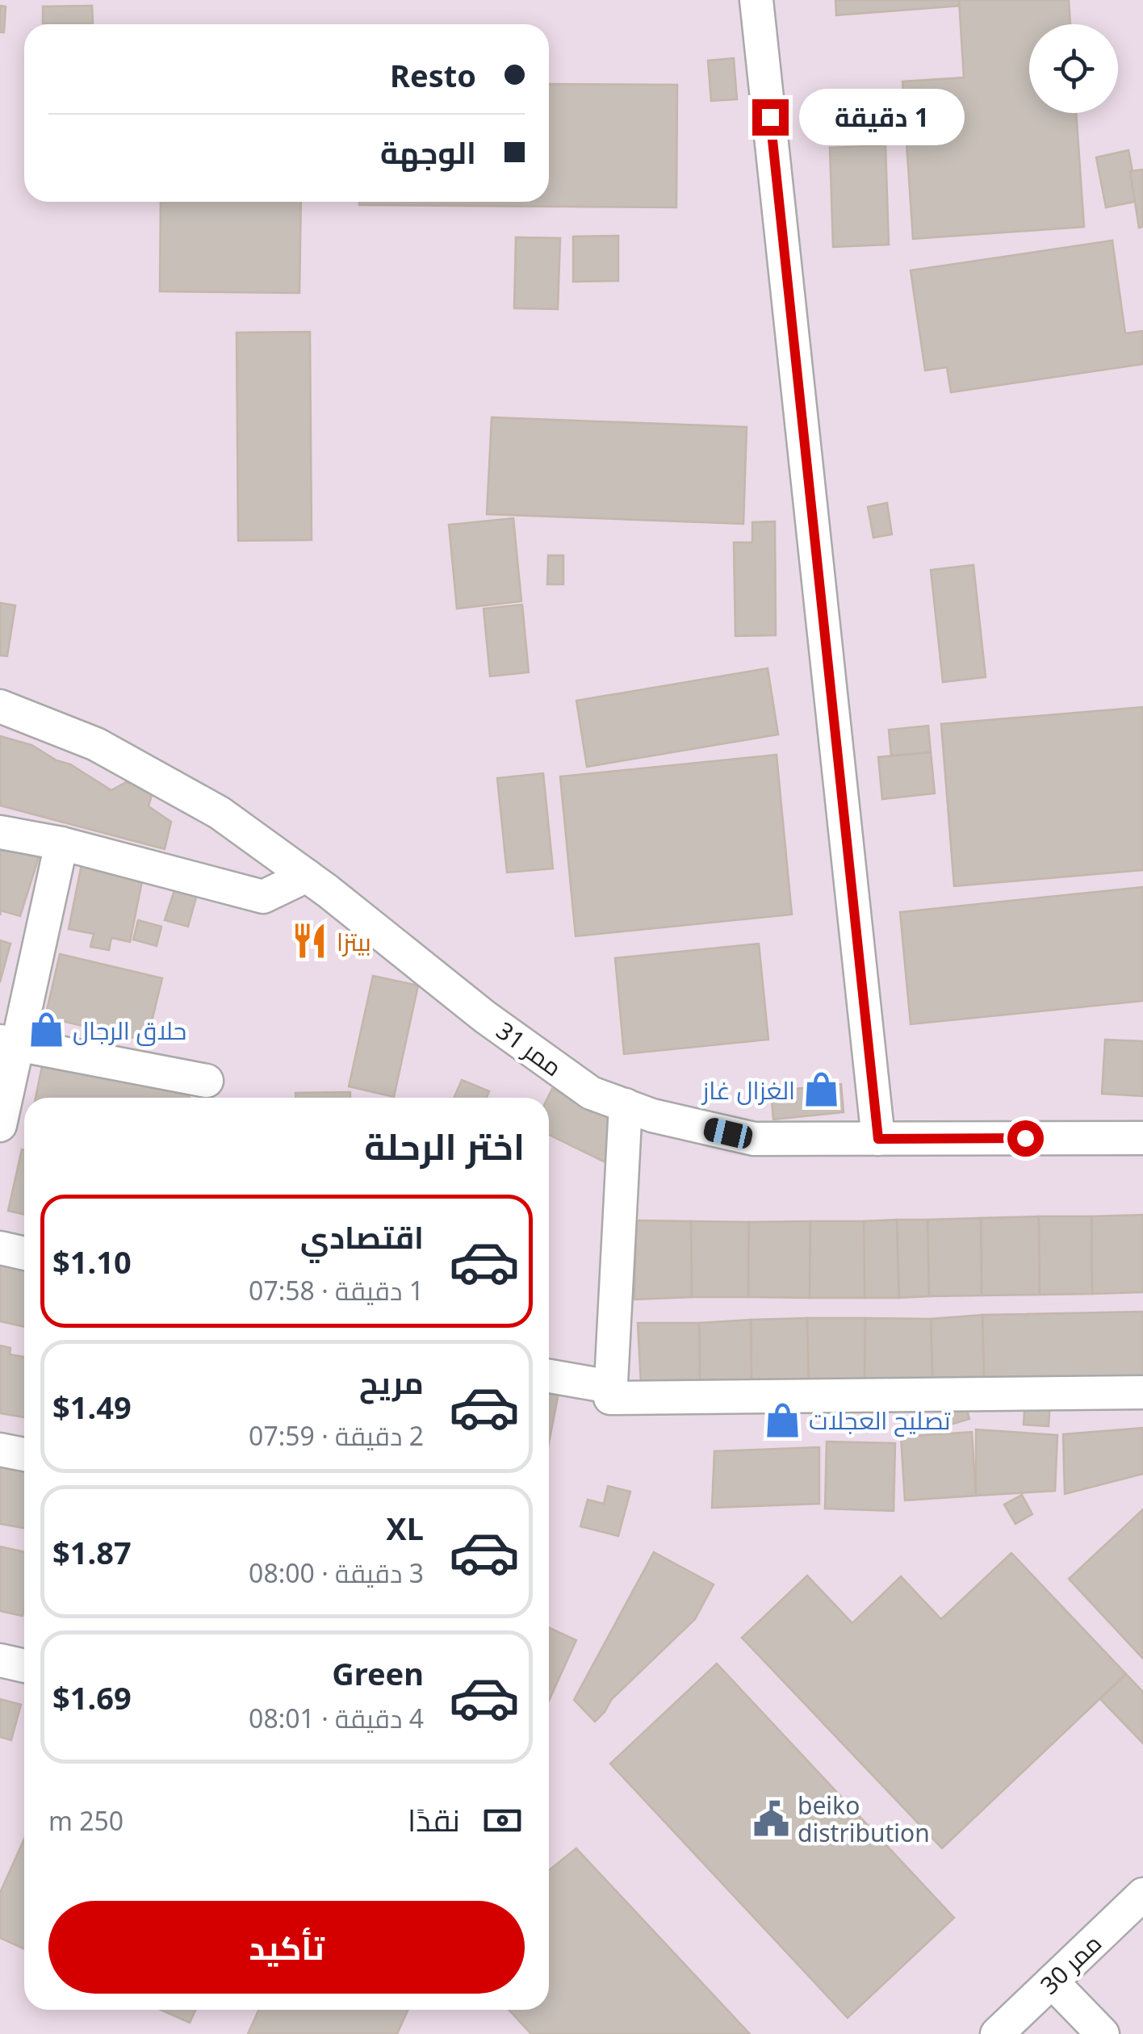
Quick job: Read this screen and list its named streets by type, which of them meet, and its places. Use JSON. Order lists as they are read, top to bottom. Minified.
{"streets":{"street":["ممر 31","ممر 30"]},"places":{"restaurant":["بيتزا"],"shop":["حلاق الرجال","الغزال غاز","تصليح العجلات"],"public building":["beiko distribution"]},"page":{"banner":["Resto","الوجهة"],"bubble":"1 دقيقة","heading":"اختر الرحلة","list":[{"name":"اقتصادي","note":"1 دقيقة · 07:58","value":"$1.10"},{"name":"مريح","note":"2 دقيقة · 07:59","value":"$1.49"},{"name":"XL","note":"3 دقيقة · 08:00","value":"$1.87"},{"name":"Green","note":"4 دقيقة · 08:01","value":"$1.69"}],"pay":["نقدًا","250 m"],"buttons":"تأكيد"}}
